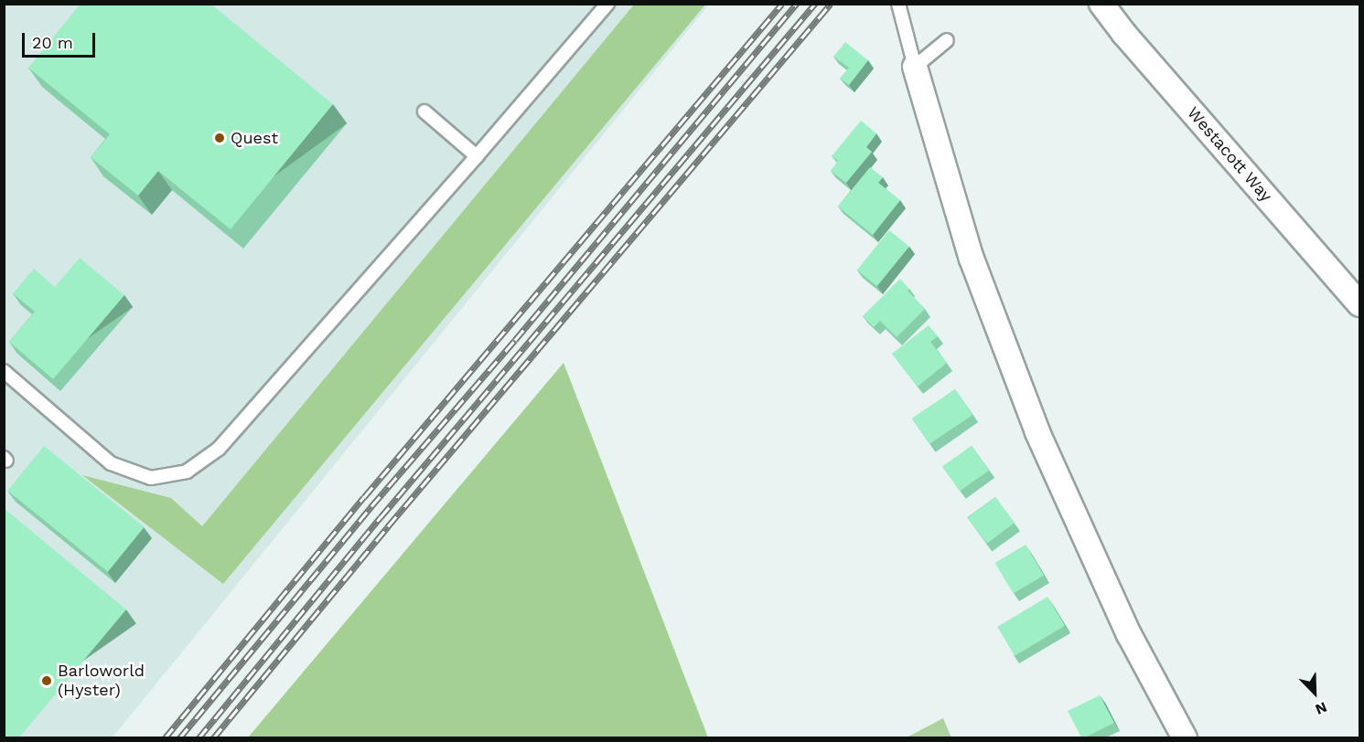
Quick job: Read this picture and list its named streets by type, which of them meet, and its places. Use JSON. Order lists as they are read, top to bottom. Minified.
{"streets":{"street":["Westacott Way"]},"places":["Quest","Barloworld (Hyster)"],"scale_bar":"20 m","north":"bottom right"}
